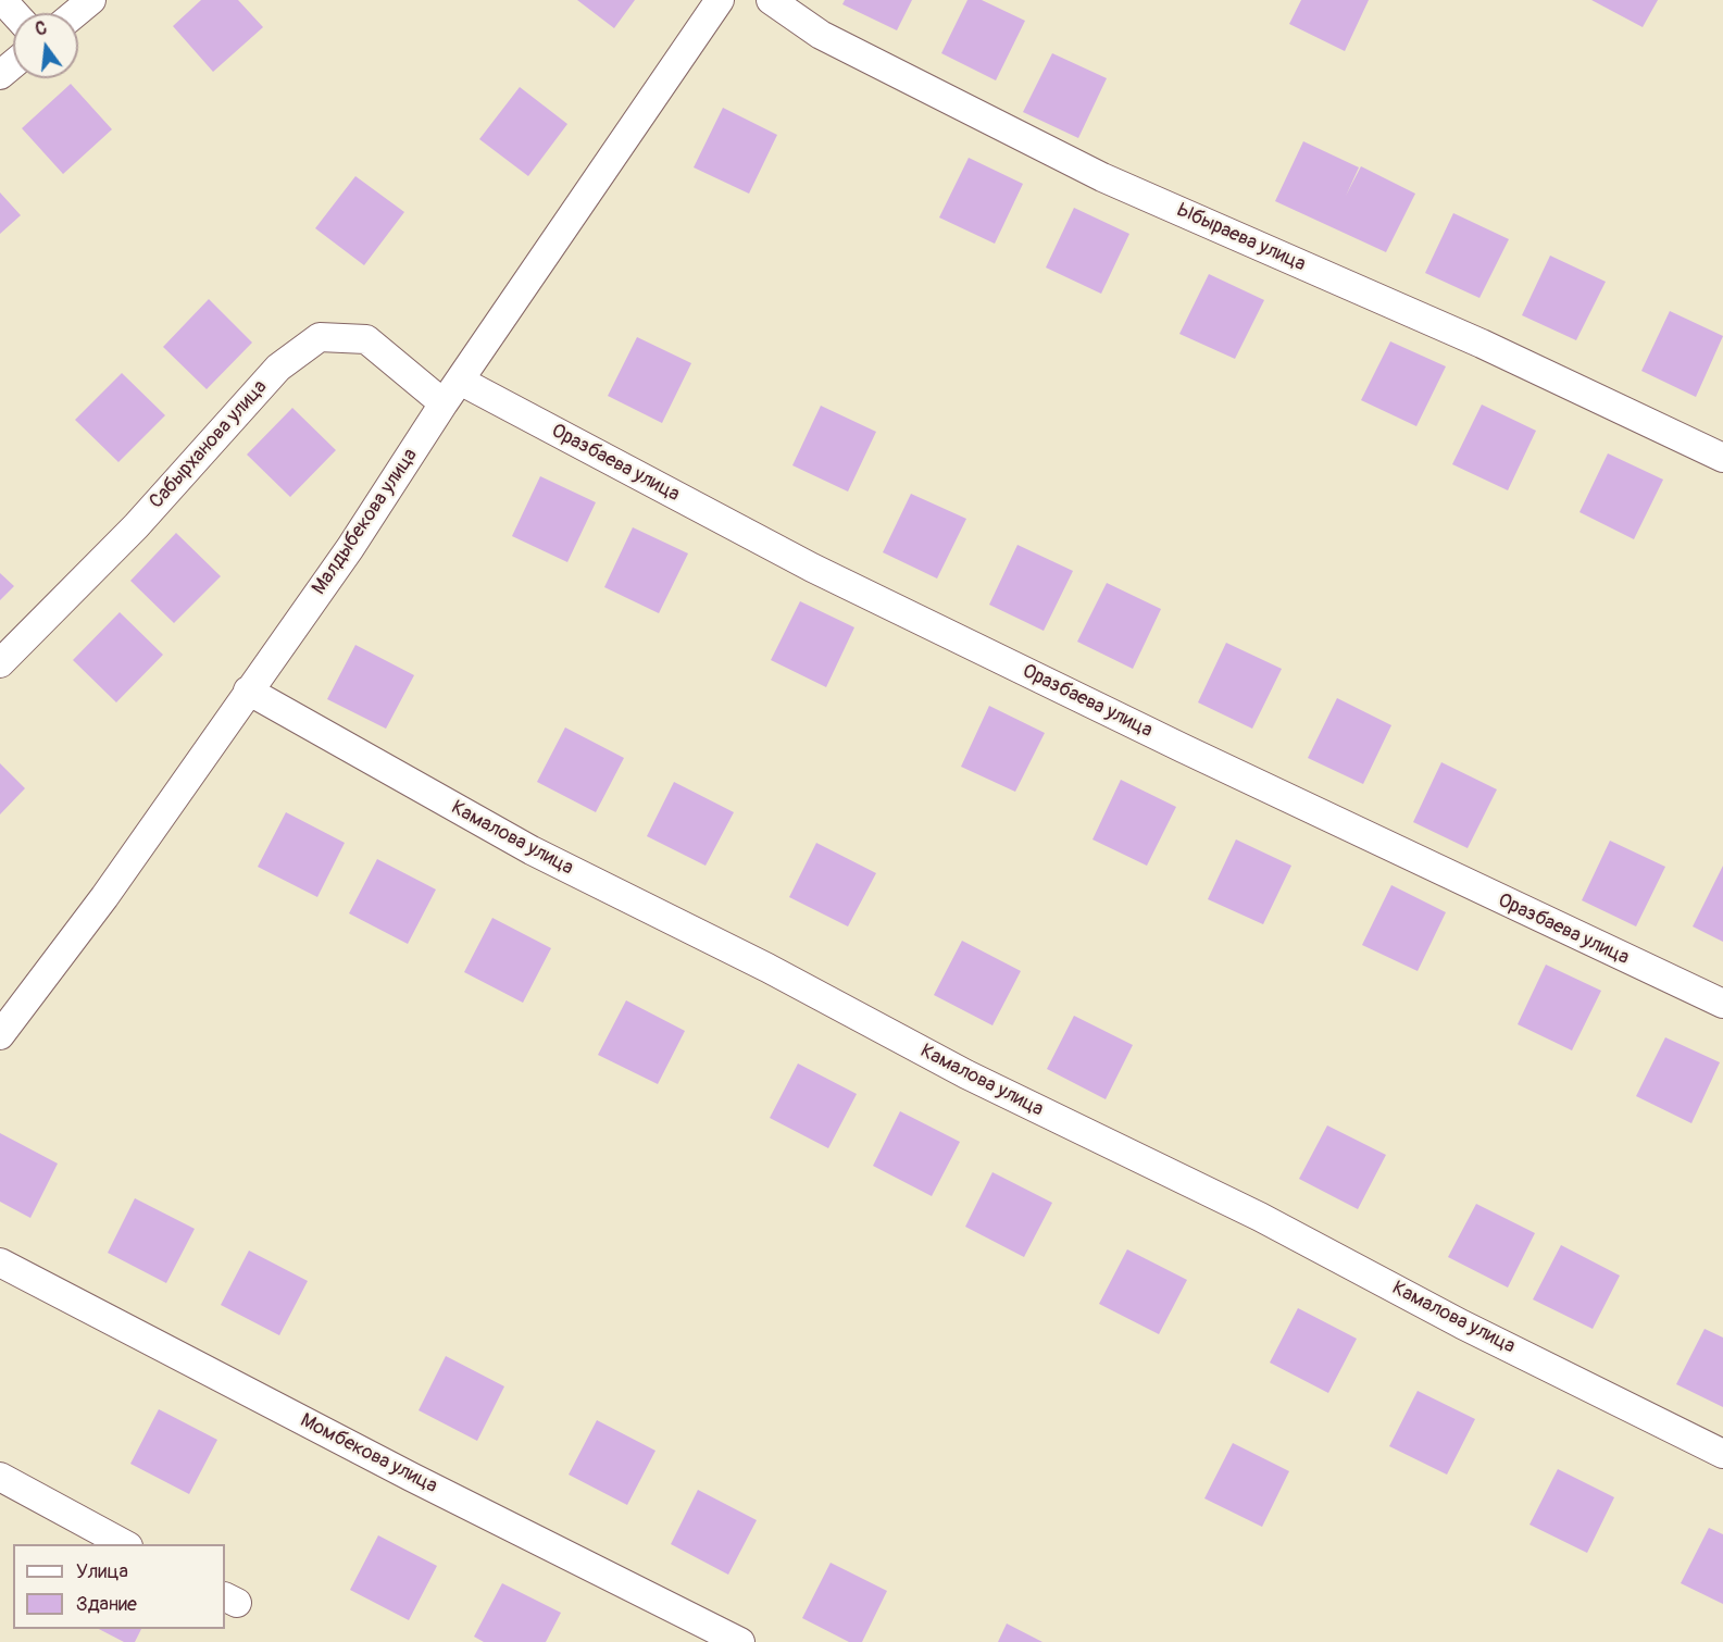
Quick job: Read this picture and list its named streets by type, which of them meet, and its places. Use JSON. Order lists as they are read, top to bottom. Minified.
{"streets":{"street":["Ыбыраева улица","Сабырханова улица","Оразбаева улица","Малдыбекова улица","Камалова улица","Момбекова улица"]},"crossings":[["Сабырханова улица","Малдыбекова улица"],["Оразбаева улица","Малдыбекова улица"],["Малдыбекова улица","Камалова улица"]],"legend":["Улица","Здание"],"north":"top"}
